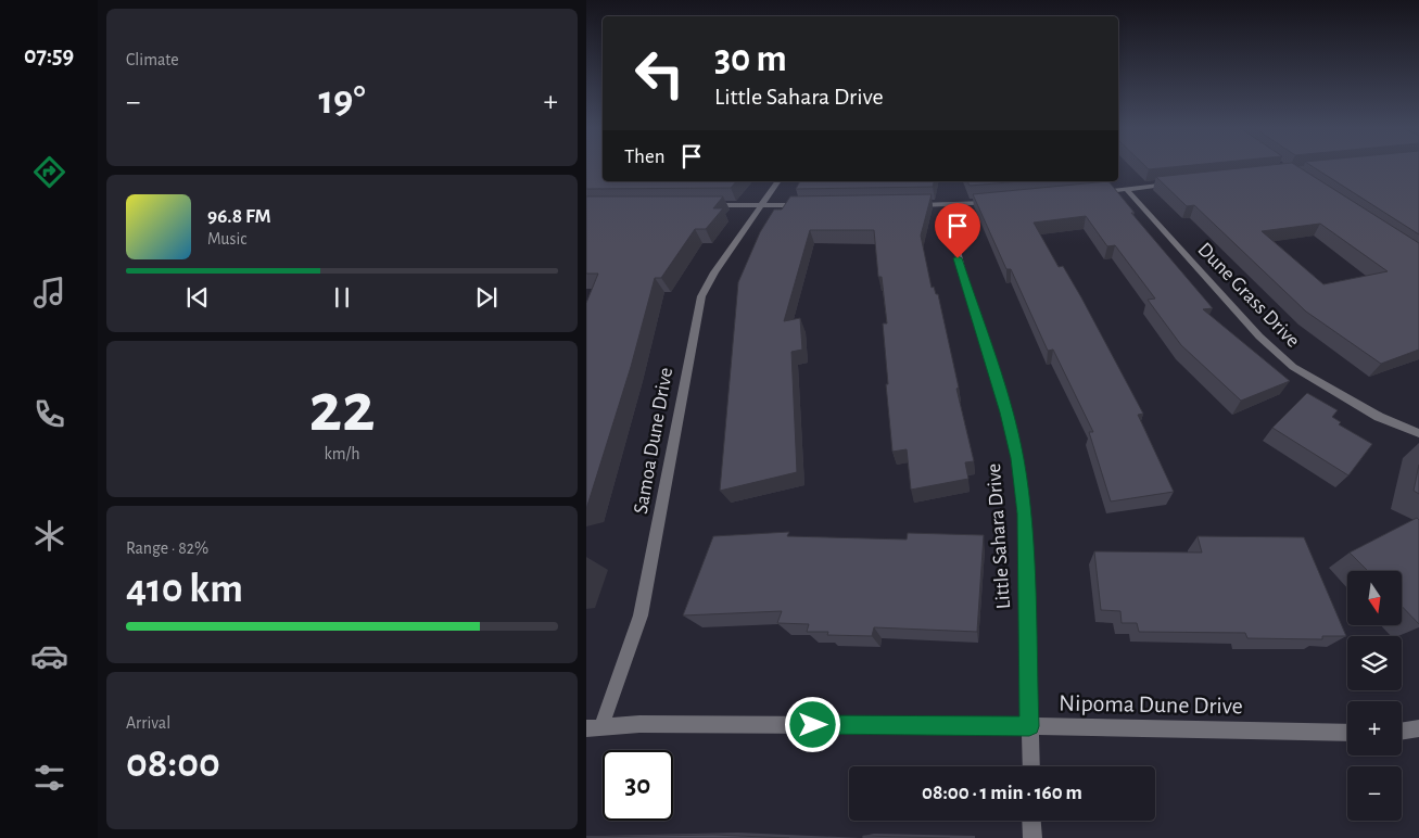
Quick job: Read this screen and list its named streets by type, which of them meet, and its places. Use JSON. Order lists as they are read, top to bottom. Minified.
{"streets":{"street":["Dune Grass Drive","Samoa Dune Drive","Little Sahara Drive","Nipoma Dune Drive"]},"crossings":[["Samoa Dune Drive","Nipoma Dune Drive"],["Little Sahara Drive","Nipoma Dune Drive"]],"north":"bottom","page":{"tabs":"07:59","tile":["Climate",["22","km/h"],["Range · 82%","410 km"],["Arrival","08:00"]],"turn":["30 m","Little Sahara Drive"],"heat":["−","19°","+"],"then":"Then","song":["96.8 FM","Music"],"map_buttons":["+","−"],"limit":"30","trip":"08:00 · 1 min · 160 m"}}
